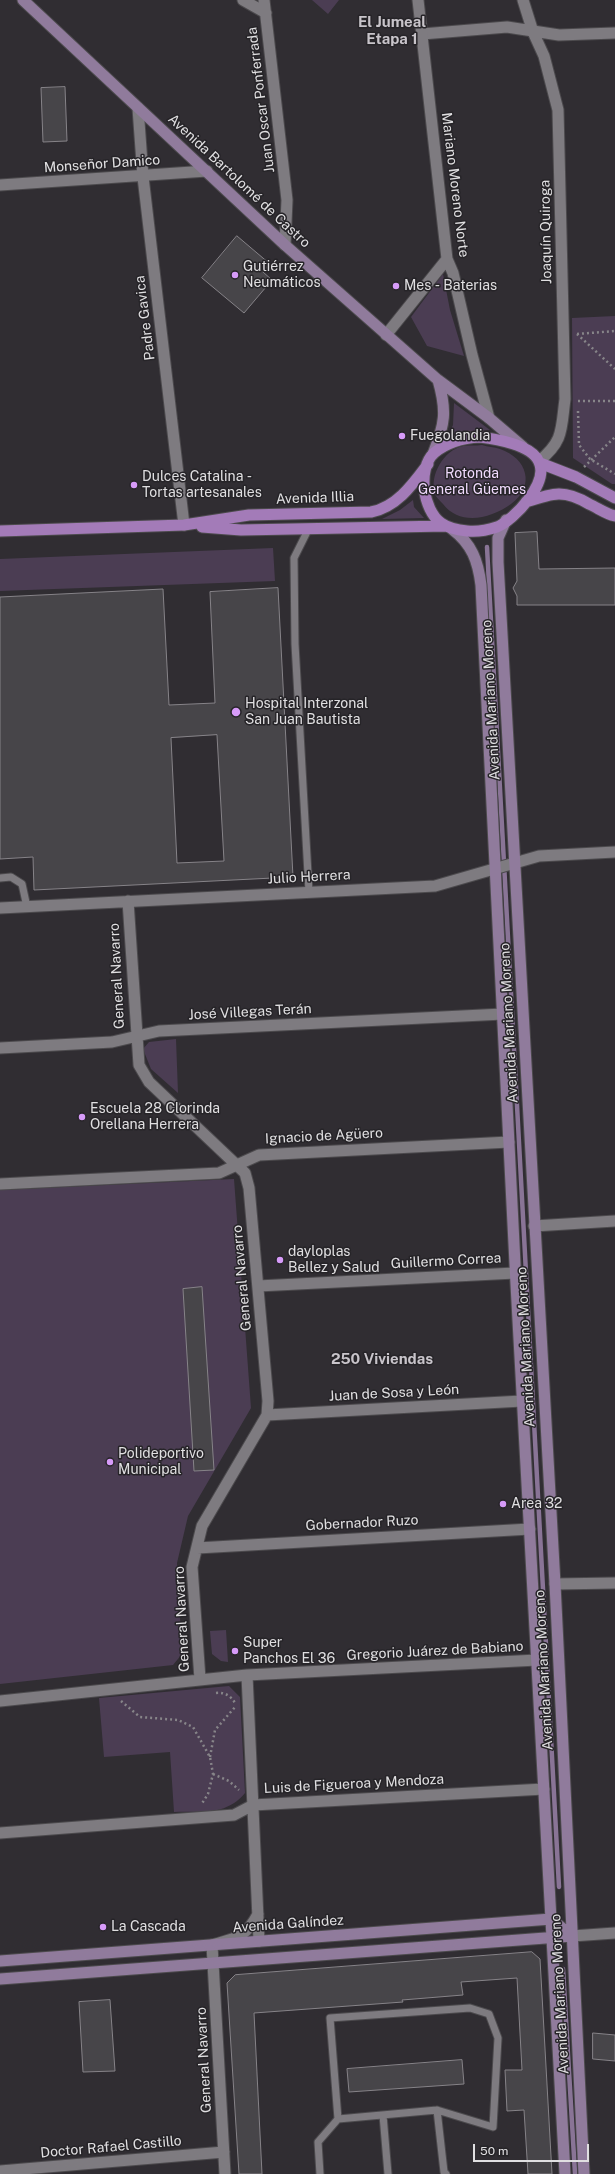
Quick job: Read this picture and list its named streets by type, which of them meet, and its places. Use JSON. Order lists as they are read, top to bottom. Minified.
{"streets":{"main road":["Avenida Bartolomé de Castro","Avenida Illia","Avenida Mariano Moreno","Avenida Galíndez"],"street":["Juan Oscar Ponferrada","Monseñor Damico","Mariano Moreno Norte","Joaquín Quiroga","Padre Gavica","Julio Herrera","General Navarro","José Villegas Terán","Ignacio de Agüero","Guillermo Correa","Juan de Sosa y León","Gobernador Ruzo","Gregorio Juárez de Babiano","Luis de Figueroa y Mendoza","Doctor Rafael Castillo"]},"crossings":[["Juan Oscar Ponferrada","Avenida Bartolomé de Castro"],["Monseñor Damico","Avenida Bartolomé de Castro"],["Monseñor Damico","Padre Gavica"],["Avenida Bartolomé de Castro","Mariano Moreno Norte"],["Avenida Bartolomé de Castro","Joaquín Quiroga"],["Avenida Bartolomé de Castro","Padre Gavica"],["Avenida Bartolomé de Castro","Avenida Illia"],["Avenida Bartolomé de Castro","Avenida Mariano Moreno"],["Joaquín Quiroga","Avenida Illia"],["Joaquín Quiroga","Avenida Mariano Moreno"],["Padre Gavica","Avenida Illia"],["Avenida Illia","Avenida Mariano Moreno"],["Avenida Mariano Moreno","Julio Herrera"],["Avenida Mariano Moreno","José Villegas Terán"],["Avenida Mariano Moreno","Ignacio de Agüero"],["Avenida Mariano Moreno","Guillermo Correa"],["Avenida Mariano Moreno","Juan de Sosa y León"],["Avenida Mariano Moreno","Gobernador Ruzo"],["Avenida Mariano Moreno","Gregorio Juárez de Babiano"],["Avenida Mariano Moreno","Luis de Figueroa y Mendoza"],["Avenida Mariano Moreno","Avenida Galíndez"],["Julio Herrera","General Navarro"],["General Navarro","José Villegas Terán"],["General Navarro","Ignacio de Agüero"],["General Navarro","Guillermo Correa"],["General Navarro","Juan de Sosa y León"],["General Navarro","Gobernador Ruzo"],["General Navarro","Gregorio Juárez de Babiano"],["General Navarro","Avenida Galíndez"],["General Navarro","Doctor Rafael Castillo"]],"districts":["El Jumeal Etapa 1","250 Viviendas"],"parks":["Rotonda General Güemes"],"places":["Gutiérrez Neumáticos","Mes - Baterias","Fuegolandia","Dulces Catalina - Tortas artesanales","Hospital Interzonal San Juan Bautista","Escuela 28 Clorinda Orellana Herrera","dayloplas Bellez y Salud","Polideportivo Municipal","Area 32","Super Panchos El 36","La Cascada"],"scale_bar":"50 m"}
